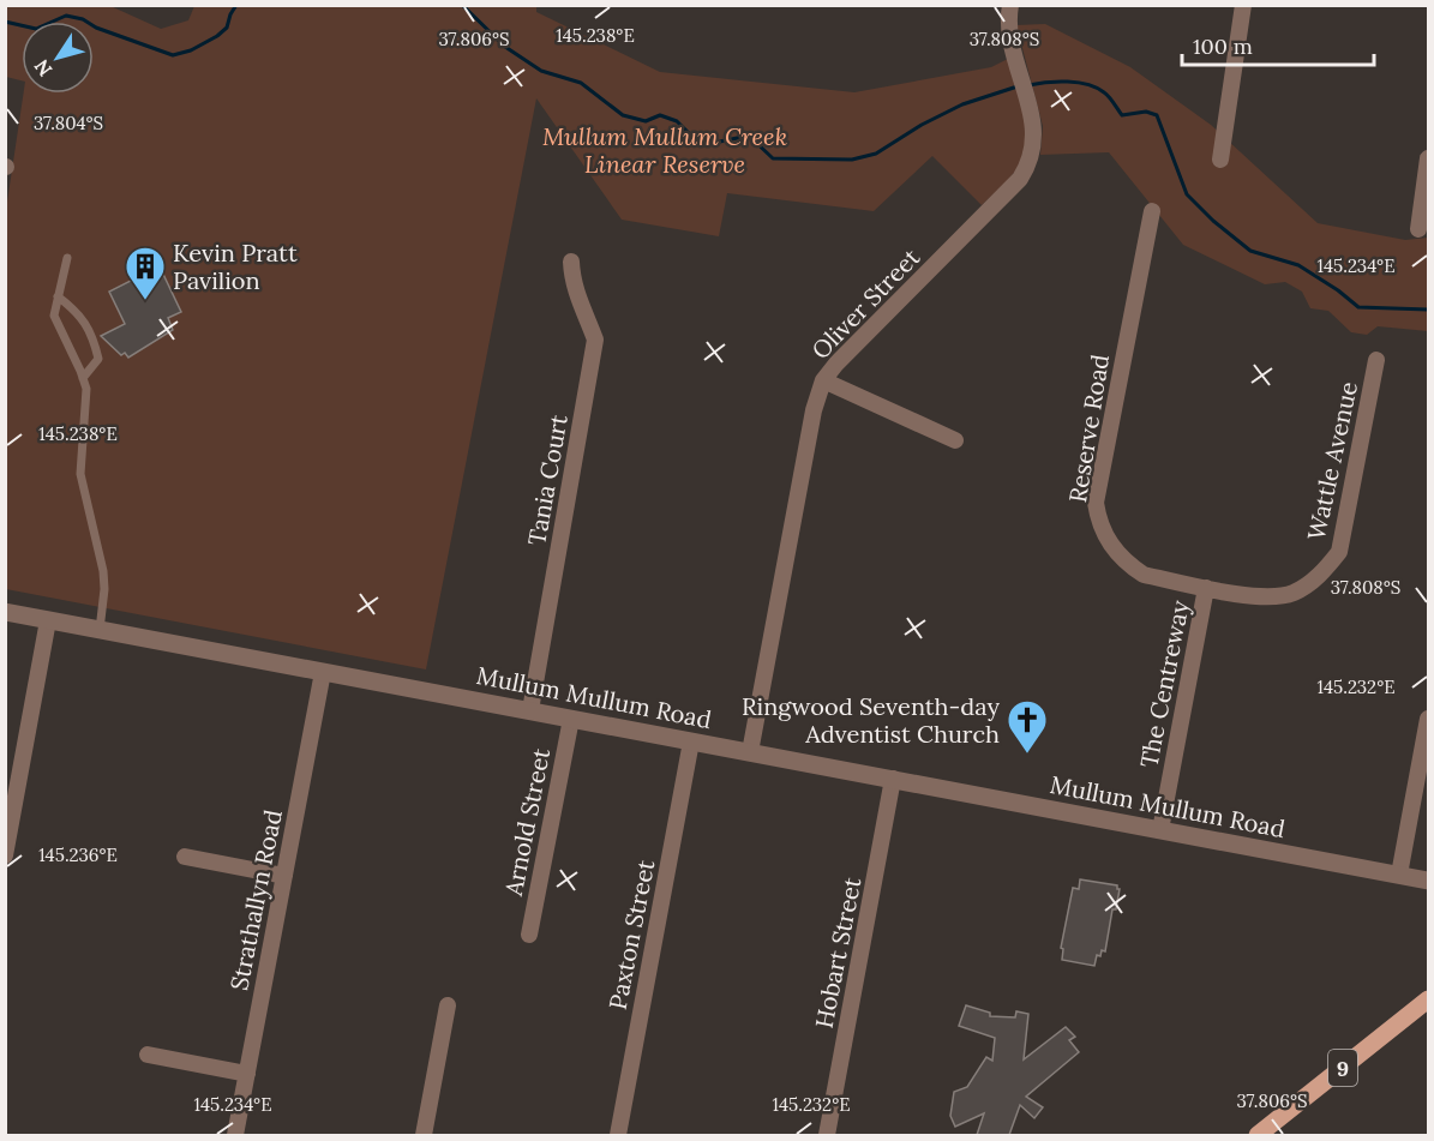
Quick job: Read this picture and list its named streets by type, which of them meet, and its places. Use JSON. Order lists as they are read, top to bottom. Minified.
{"streets":{"main road":["9"],"street":["Oliver Street","Reserve Road","Wattle Avenue","Tania Court","The Centreway","Mullum Mullum Road","Arnold Street","Strathallyn Road","Paxton Street","Hobart Street"]},"crossings":[["Oliver Street","Mullum Mullum Road"],["Reserve Road","Wattle Avenue"],["Reserve Road","The Centreway"],["Wattle Avenue","The Centreway"],["Tania Court","Mullum Mullum Road"],["The Centreway","Mullum Mullum Road"],["Mullum Mullum Road","Arnold Street"],["Mullum Mullum Road","Strathallyn Road"],["Mullum Mullum Road","Paxton Street"],["Mullum Mullum Road","Hobart Street"]],"parks":["Mullum Mullum Creek Linear Reserve"],"places":{"building":["Kevin Pratt Pavilion"],"church":["Ringwood Seventh-day Adventist Church"]},"scale_bar":"100 m","north":"bottom left","coordinates":["145.238°E","37.806°S","37.808°S","37.804°S","145.234°E","145.232°E","145.236°E"]}
